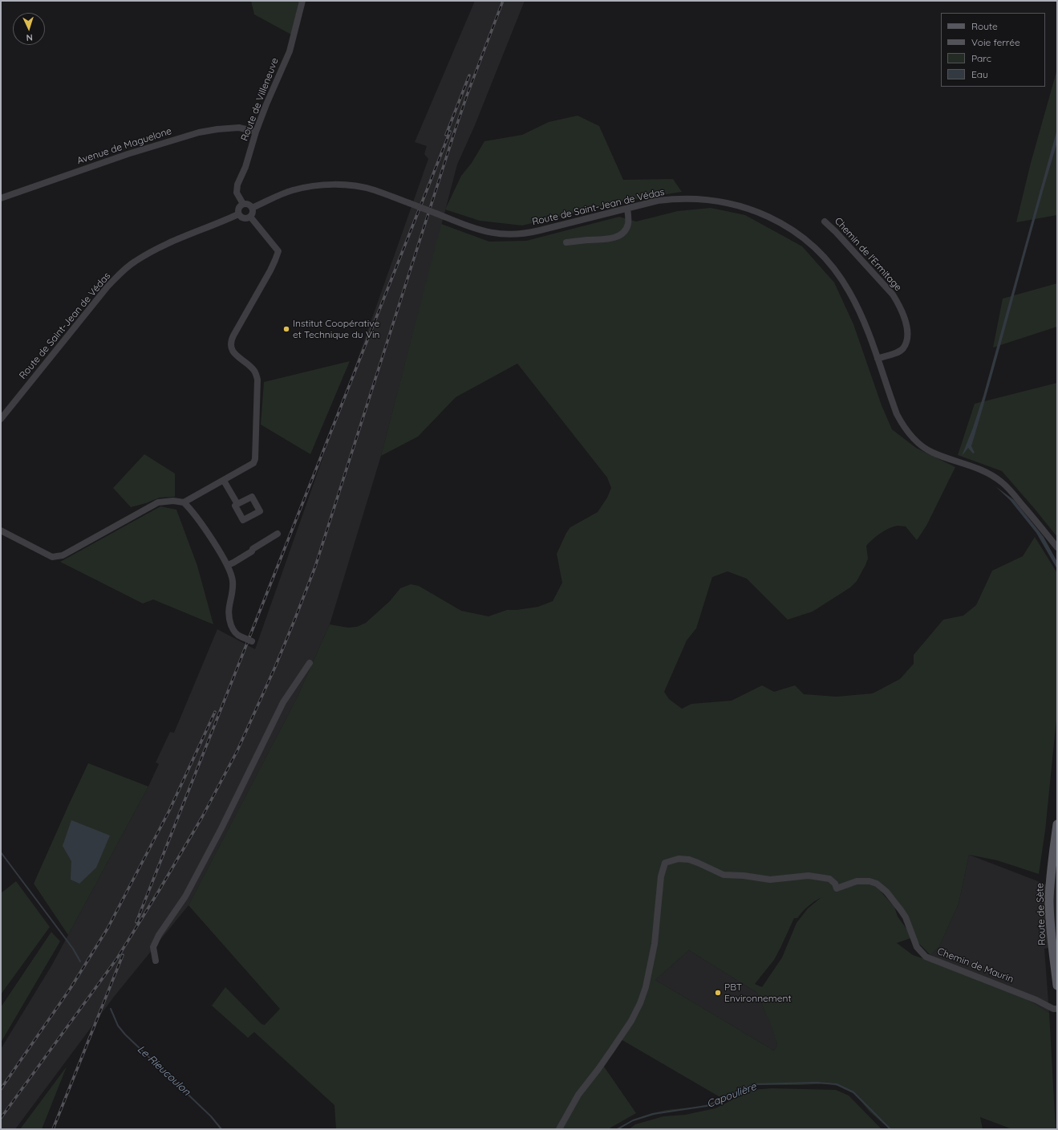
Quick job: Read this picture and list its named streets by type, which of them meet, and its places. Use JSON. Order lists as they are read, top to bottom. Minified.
{"streets":{"main road":["Route de Sète"],"street":["Route de Villeneuve","Avenue de Maguelone","Route de Saint-Jean de Védas","Chemin de l'Ermitage","Chemin de Maurin"]},"crossings":[["Route de Villeneuve","Avenue de Maguelone"],["Route de Villeneuve","Route de Saint-Jean de Védas"],["Route de Saint-Jean de Védas","Chemin de l'Ermitage"]],"water":["Le Rieucoulon","Capoulière"],"places":["Institut Coopérative et Technique du Vin","PBT Environnement"],"legend":["Route","Voie ferrée","Parc","Eau"],"north":"bottom"}
